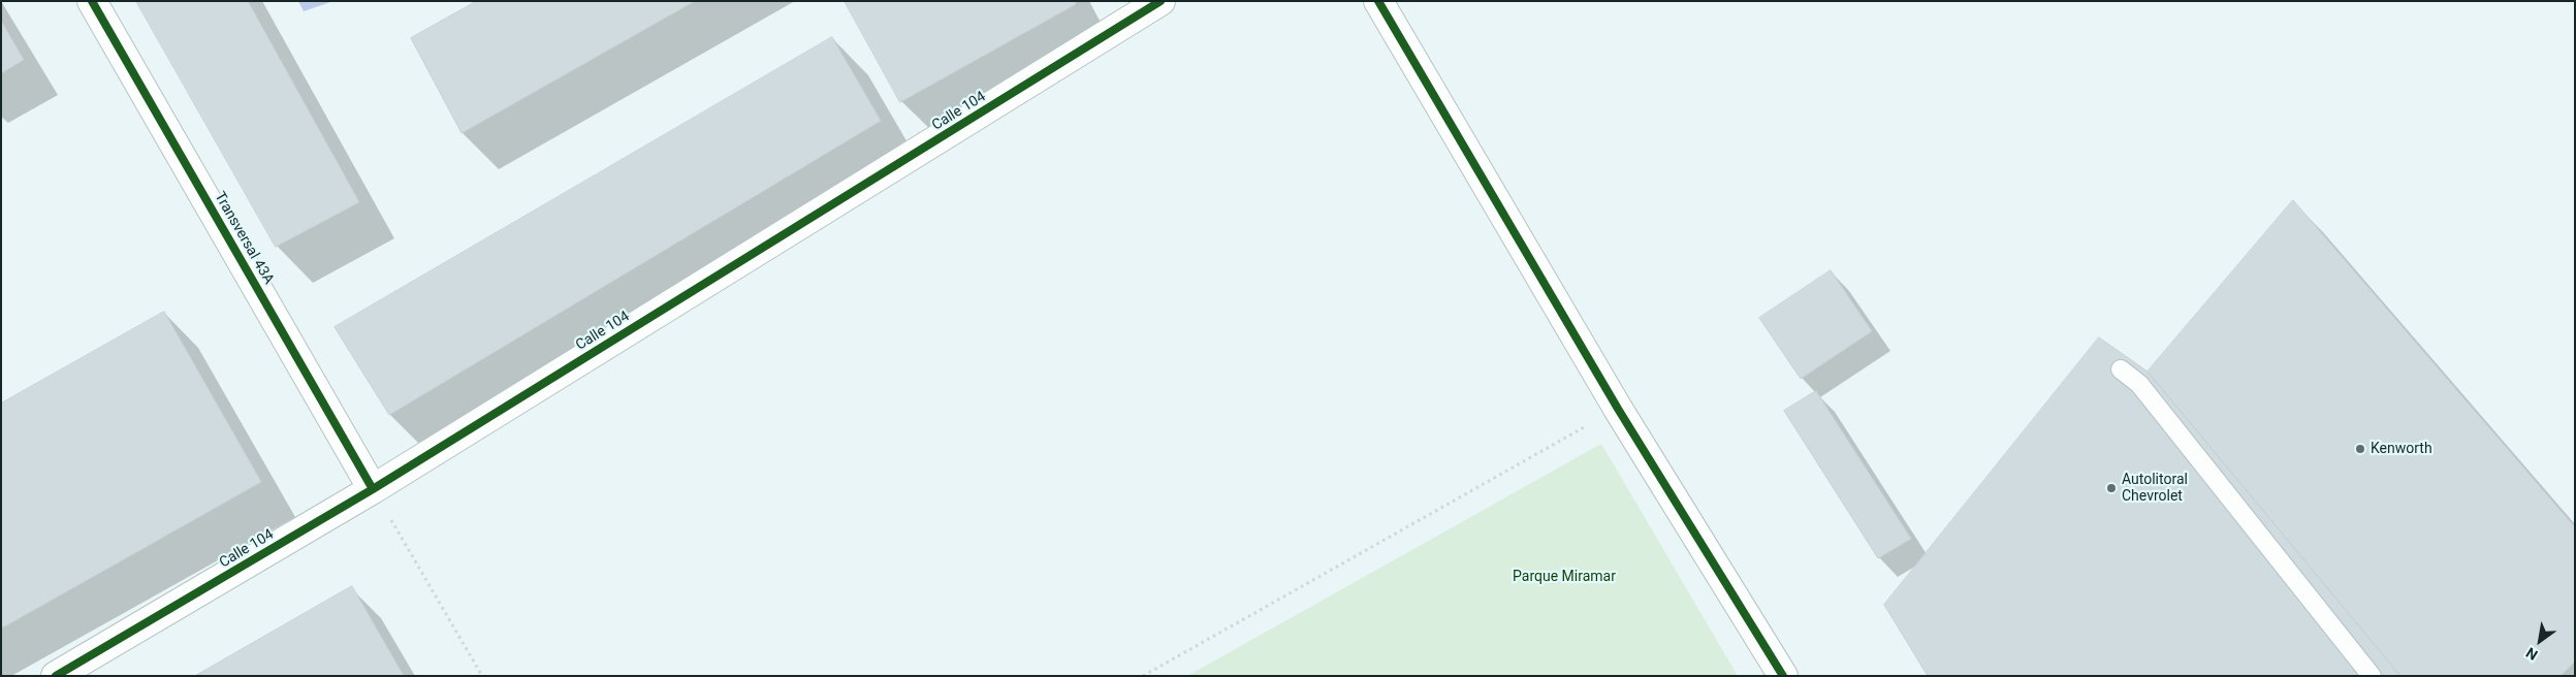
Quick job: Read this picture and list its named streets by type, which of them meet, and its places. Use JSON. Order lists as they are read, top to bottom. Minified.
{"streets":{"street":["Calle 104","Transversal 43A"]},"crossings":[["Calle 104","Transversal 43A"]],"parks":["Parque Miramar"],"places":["Kenworth","Autolitoral Chevrolet"],"north":"bottom left"}
